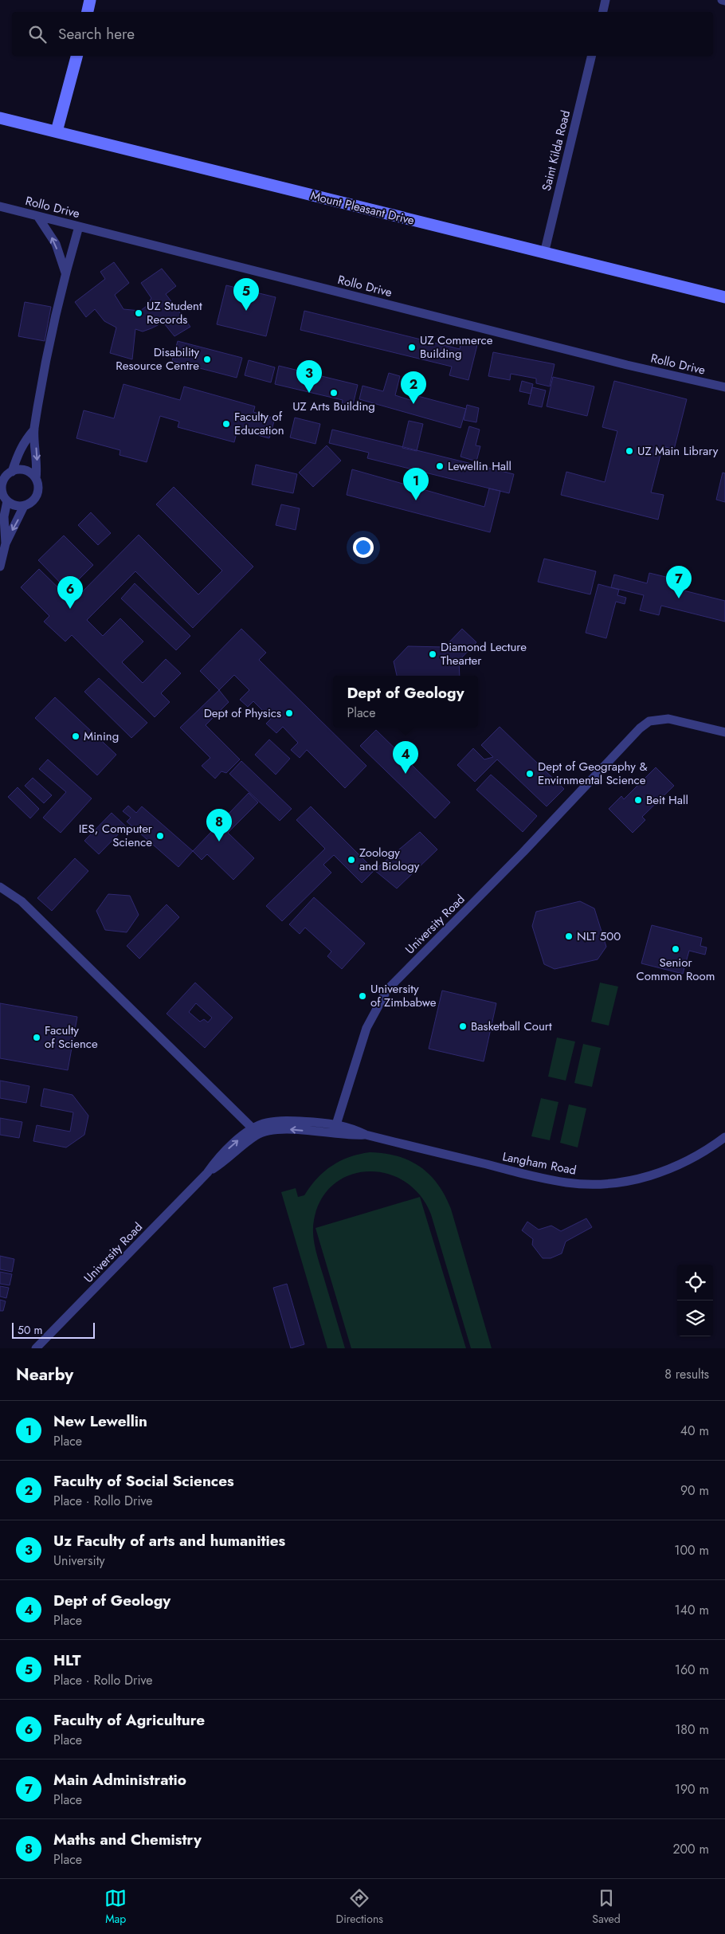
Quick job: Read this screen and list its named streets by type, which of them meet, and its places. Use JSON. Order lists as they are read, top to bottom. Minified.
{"streets":{"street":["Saint Kilda Road","Rollo Drive","Mount Pleasant Drive","University Road","Langham Road"]},"crossings":[["Saint Kilda Road","Mount Pleasant Drive"],["University Road","Langham Road"]],"places":["UZ Student Records","UZ Commerce Building","Disability Resource Centre","UZ Arts Building","Faculty of Education","UZ Main Library","Lewellin Hall","Diamond Lecture Thearter","Dept of Physics","Mining","Dept of Geography & Envirnmental Science","Beit Hall","IES, Computer Science","Zoology and Biology","NLT 500","Senior Common Room","University of Zimbabwe","Basketball Court","Faculty of Science"],"scale_bar":"50 m","page":{"search":"Search here","pins":["5","3","2","1","7","6","4","8"],"popup":["Dept of Geology","Place"],"scale":"50 m","heading":["Nearby","8 results"],"list":[{"mark":"1","name":"New Lewellin","note":"Place","value":"40 m"},{"mark":"2","name":"Faculty of Social Sciences","note":"Place · Rollo Drive","value":"90 m"},{"mark":"3","name":"Uz Faculty of arts and humanities","note":"University","value":"100 m"},{"mark":"4","name":"Dept of Geology","note":"Place","value":"140 m"},{"mark":"5","name":"HLT","note":"Place · Rollo Drive","value":"160 m"},{"mark":"6","name":"Faculty of Agriculture","note":"Place","value":"180 m"},{"mark":"7","name":"Main Administratio","note":"Place","value":"190 m"},{"mark":"8","name":"Maths and Chemistry","note":"Place","value":"200 m"}],"nav":["Map","Directions","Saved"]}}
